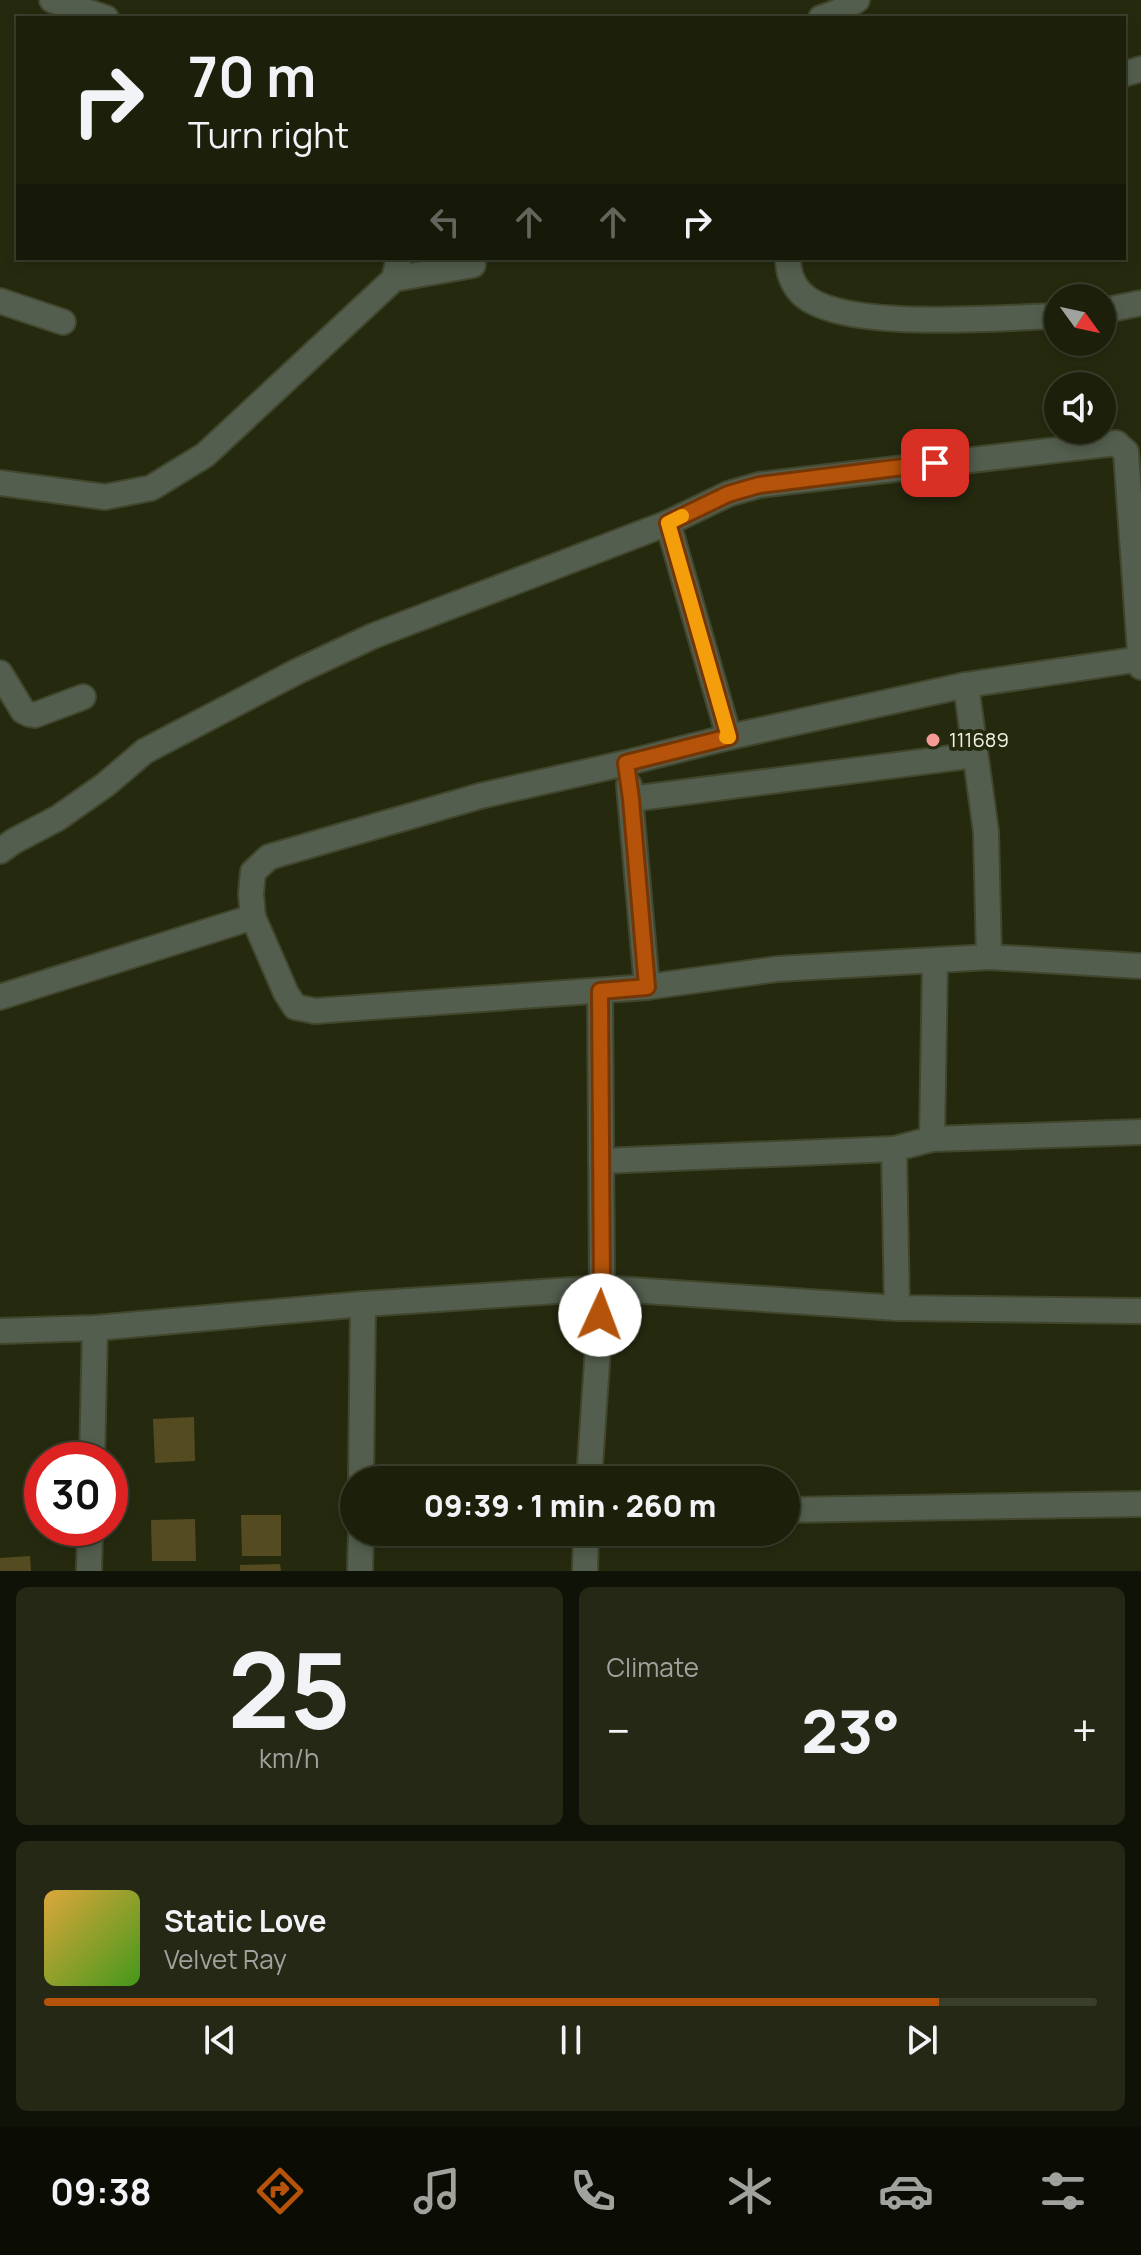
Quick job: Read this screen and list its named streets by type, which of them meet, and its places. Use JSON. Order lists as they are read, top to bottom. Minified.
{"places":["111689"],"north":"bottom right","page":{"turn":["70 m","Turn right"],"limit":"30","trip":"09:39 · 1 min · 260 m","tile":[["25","km/h"],"Climate"],"heat":["−","23°","+"],"song":["Static Love","Velvet Ray"],"tabs":"09:38"}}
